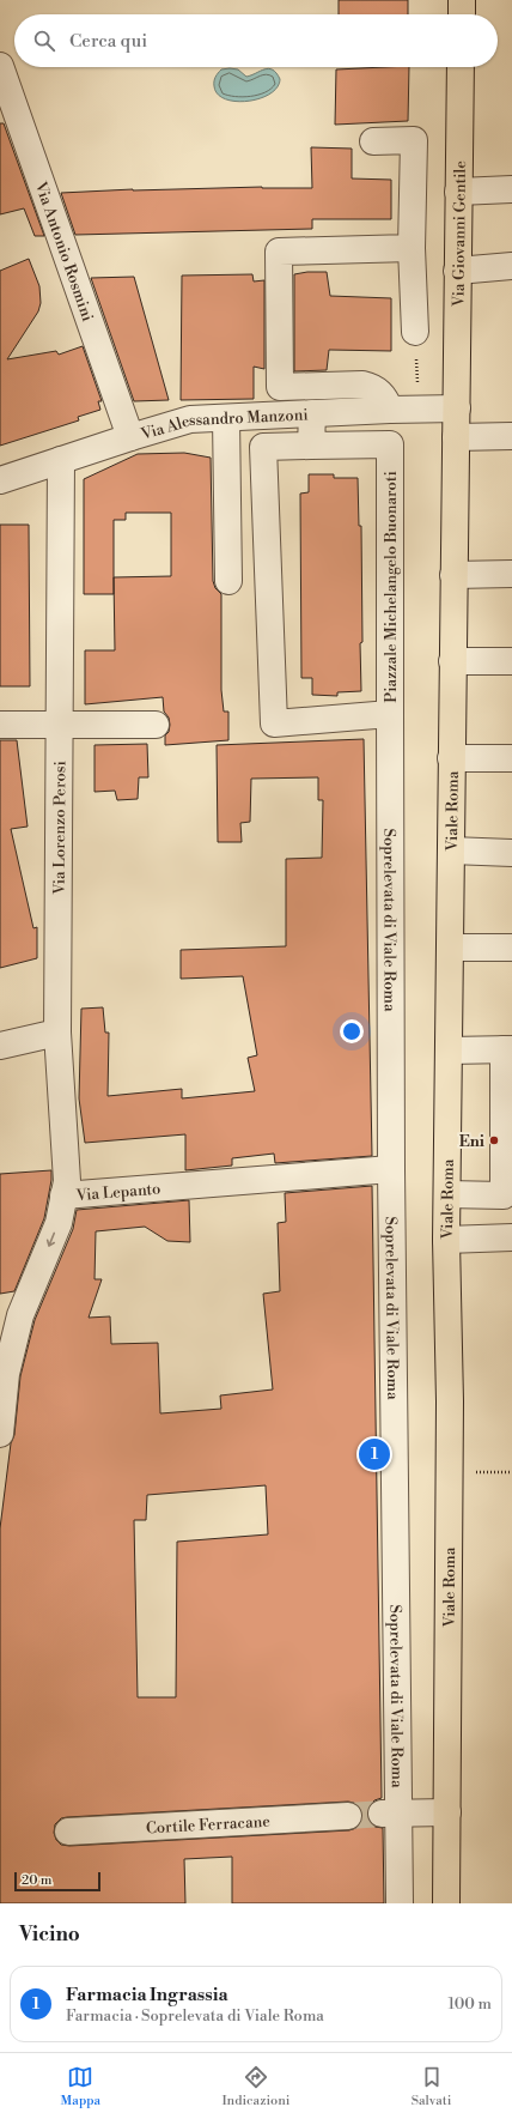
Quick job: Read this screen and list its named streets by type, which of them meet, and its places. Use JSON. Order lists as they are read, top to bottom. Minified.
{"streets":{"main road":["Via Giovanni Gentile","Viale Roma"],"street":["Via Antonio Rosmini","Via Alessandro Manzoni","Piazzale Michelangelo Buonaroti","Via Lorenzo Perosi","Soprelevata di Viale Roma","Via Lepanto","Cortile Ferracane"]},"crossings":[["Via Giovanni Gentile","Via Alessandro Manzoni"],["Via Giovanni Gentile","Viale Roma"],["Via Antonio Rosmini","Via Alessandro Manzoni"],["Via Alessandro Manzoni","Viale Roma"],["Via Alessandro Manzoni","Via Lorenzo Perosi"],["Piazzale Michelangelo Buonaroti","Soprelevata di Viale Roma"],["Via Lorenzo Perosi","Via Lepanto"],["Soprelevata di Viale Roma","Via Lepanto"]],"places":["Eni"],"scale_bar":"20 m","page":{"search":"Cerca qui","pins":"1","scale":"20 m","heading":"Vicino","list":[{"mark":"1","name":"Farmacia Ingrassia","note":"Farmacia · Soprelevata di Viale Roma","value":"100 m"}],"nav":["Mappa","Indicazioni","Salvati"]}}
